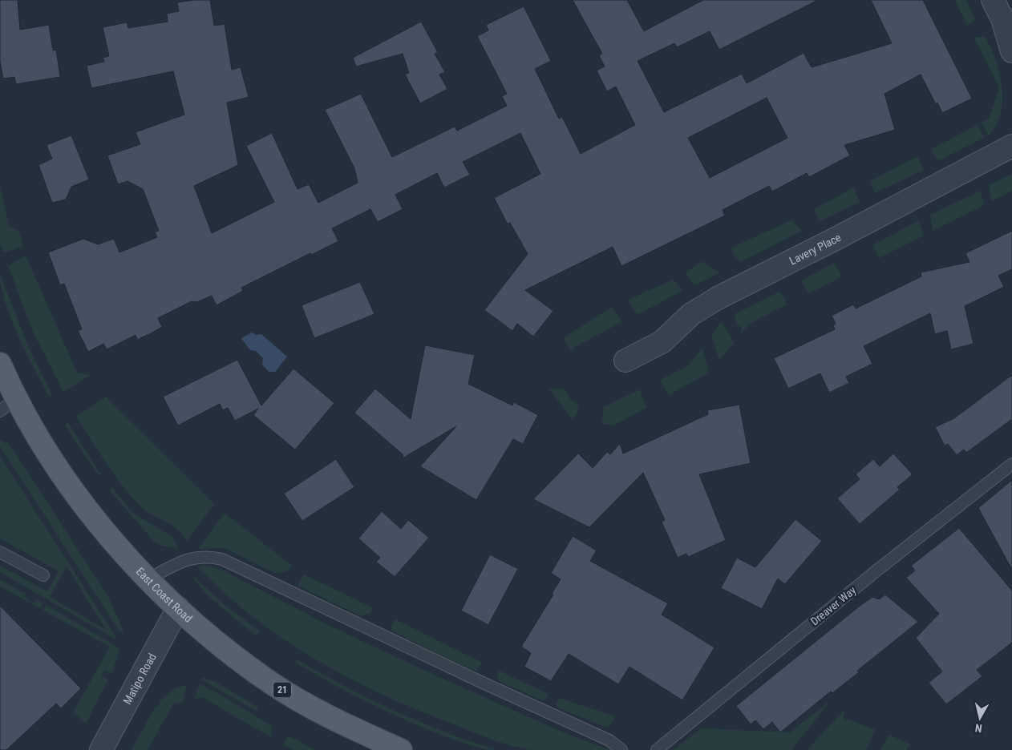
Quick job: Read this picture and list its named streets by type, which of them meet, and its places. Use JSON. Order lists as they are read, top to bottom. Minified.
{"streets":{"main road":["East Coast Road","21"],"street":["Lavery Place","Matipo Road"],"lane":["Dreaver Way"]},"crossings":[["East Coast Road","Matipo Road"]],"north":"bottom"}
